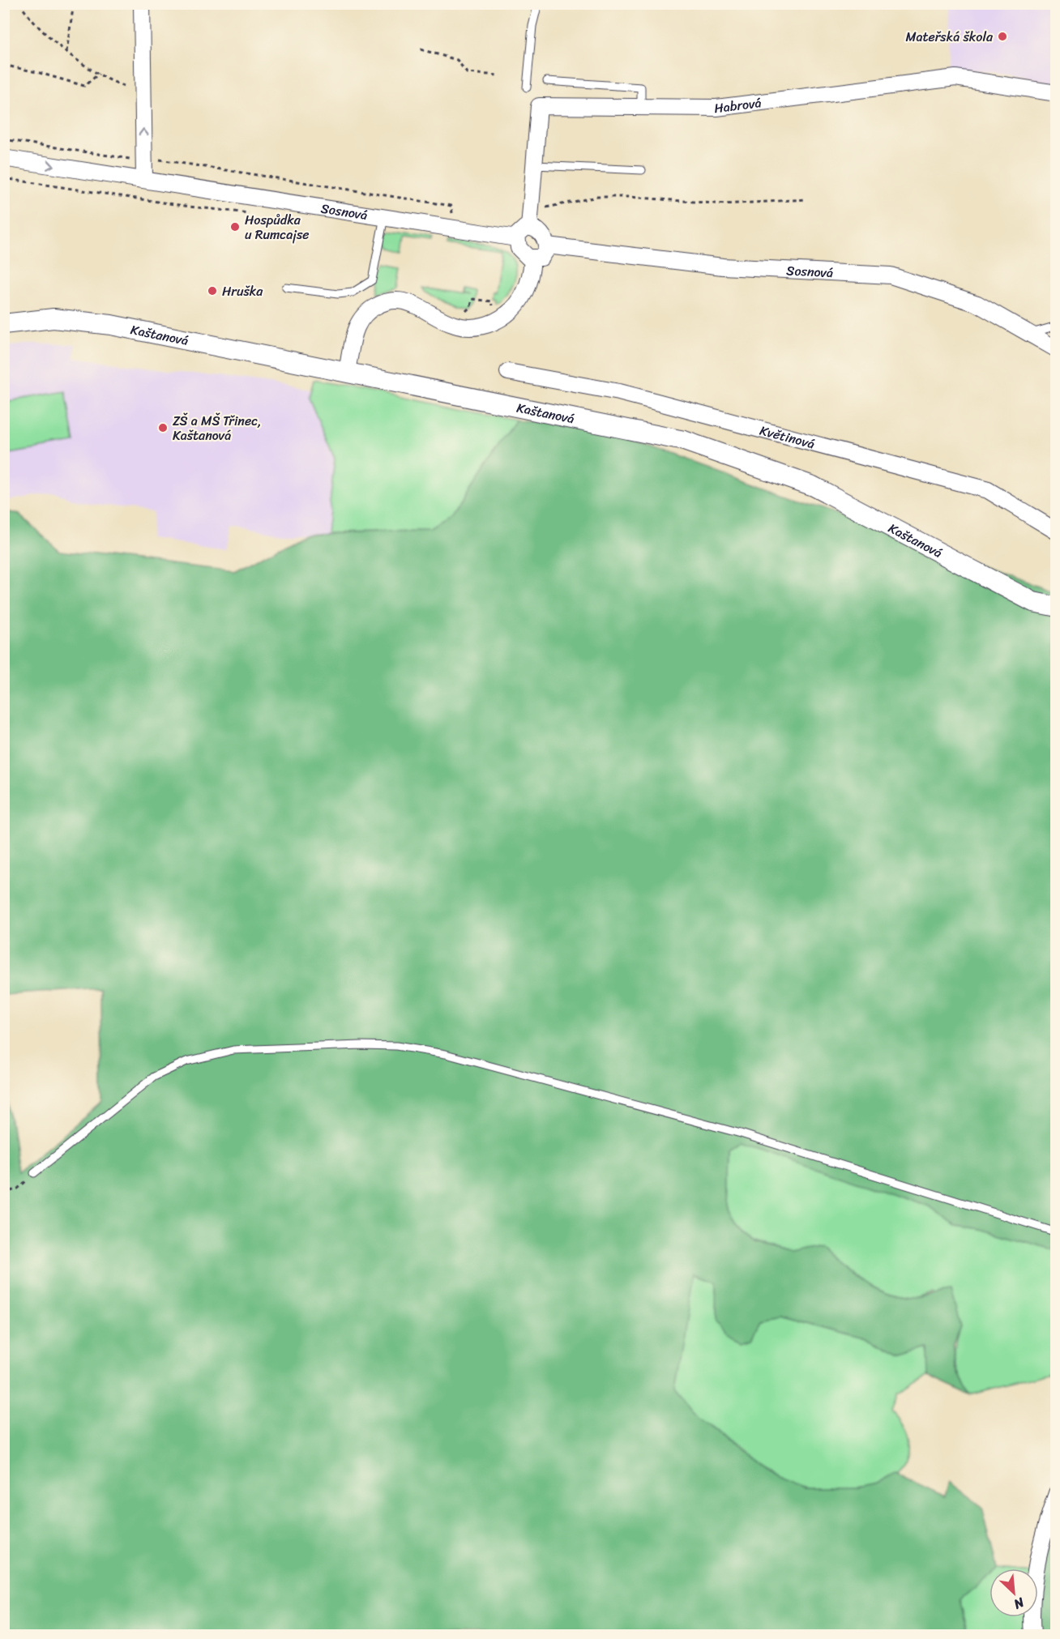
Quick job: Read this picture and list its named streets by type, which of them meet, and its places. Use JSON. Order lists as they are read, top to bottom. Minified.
{"streets":{"street":["Habrová","Sosnová","Kaštanová","Květinová"]},"crossings":[["Habrová","Sosnová"]],"places":["Mateřská škola","Hospůdka u Rumcajse","Hruška","ZŠ a MŠ Třinec, Kaštanová"],"north":"bottom right"}
